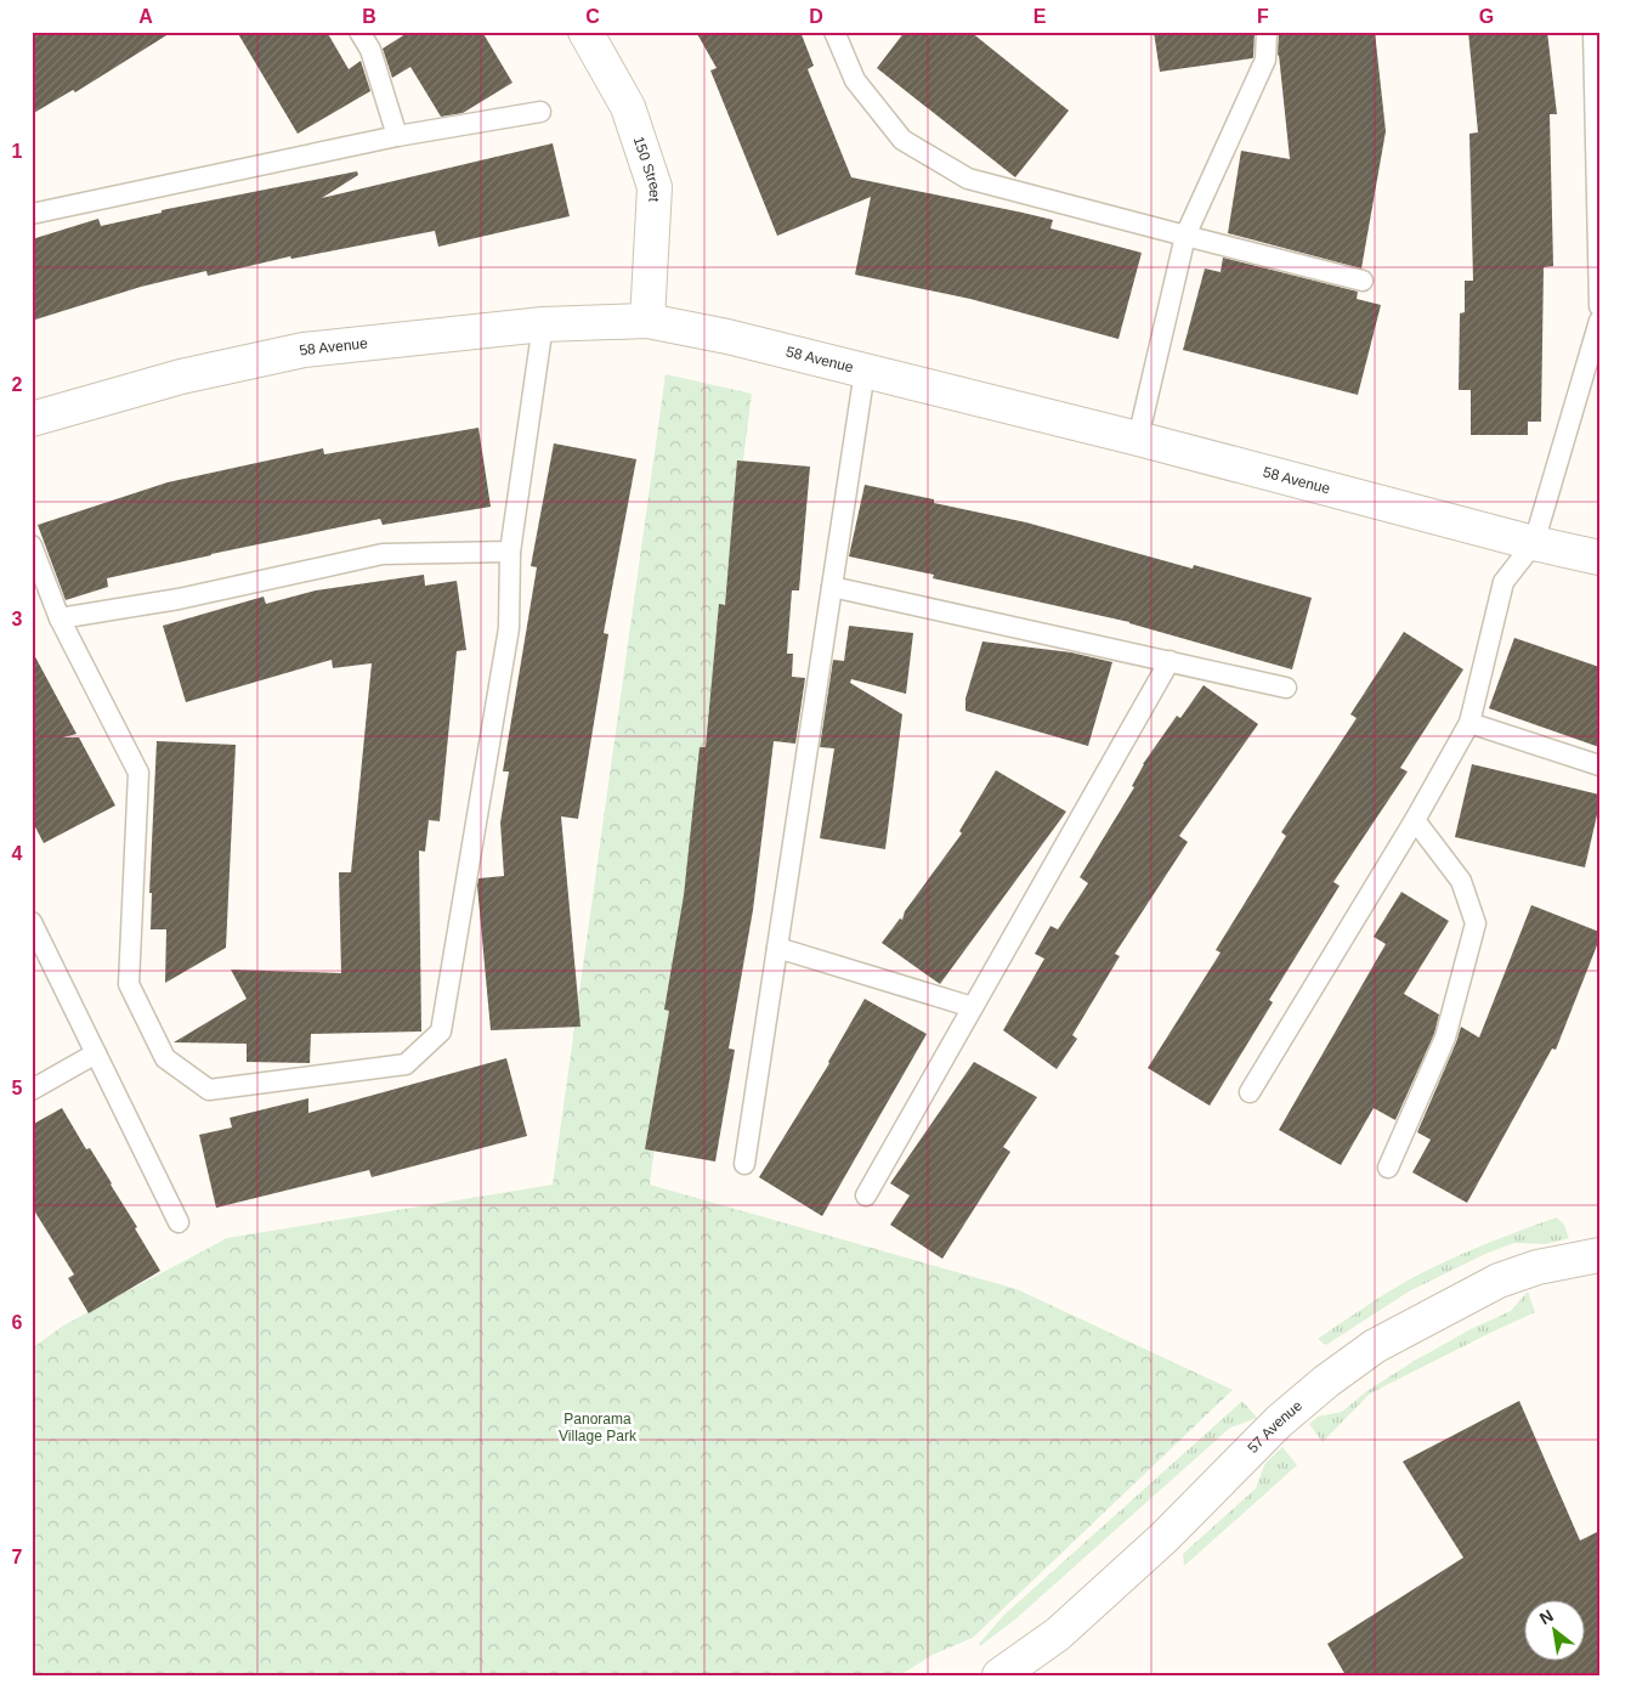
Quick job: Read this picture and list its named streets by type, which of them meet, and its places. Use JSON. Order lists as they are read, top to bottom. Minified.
{"streets":{"street":["150 Street","58 Avenue","57 Avenue"]},"crossings":[["150 Street","58 Avenue"]],"parks":["Panorama Village Park"],"north":"top left","grid":{"columns":["A","B","C","D","E","F","G"],"rows":["1","2","3","4","5","6","7"]}}
